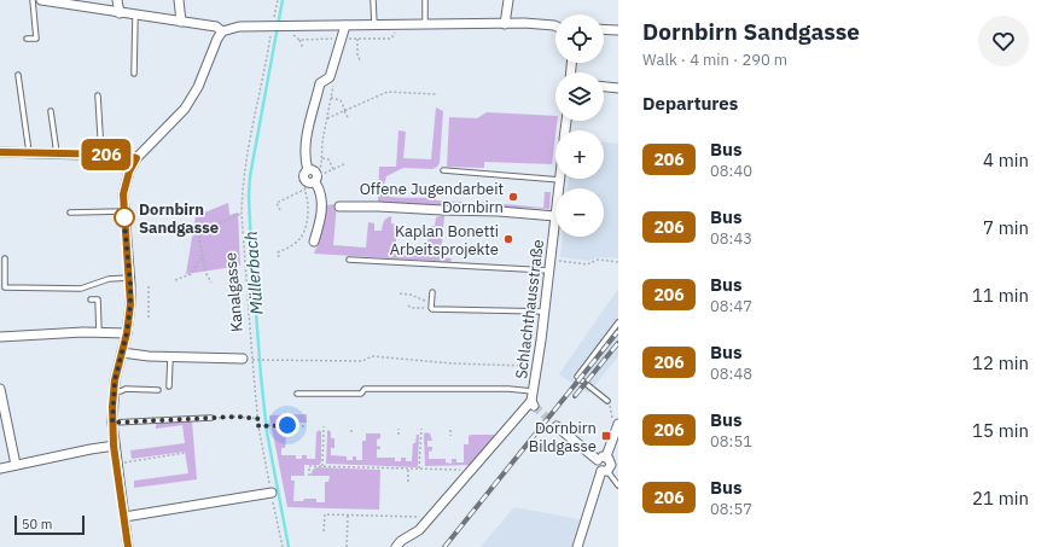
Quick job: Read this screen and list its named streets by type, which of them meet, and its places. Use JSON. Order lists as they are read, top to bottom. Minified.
{"streets":{"street":["Schlachthausstraße"],"path":["Kanalgasse"]},"water":["Müllerbach"],"places":{"other":["Offene Jugendarbeit Dornbirn","Dornbirn Sandgasse","Kaplan Bonetti Arbeitsprojekte"],"transit":["Dornbirn Bildgasse"]},"lines":["bus line 206"],"scale_bar":"50 m","page":{"on_map":"206","heading":[["Dornbirn Sandgasse","Walk · 4 min · 290 m"],"Departures"],"map_buttons":["+","−"],"list":[{"mark":"206","name":"Bus","note":"08:40","value":"4 min"},{"mark":"206","name":"Bus","note":"08:43","value":"7 min"},{"mark":"206","name":"Bus","note":"08:47","value":"11 min"},{"mark":"206","name":"Bus","note":"08:48","value":"12 min"},{"mark":"206","name":"Bus","note":"08:51","value":"15 min"},{"mark":"206","name":"Bus","note":"08:57","value":"21 min"}],"scale":"50 m"}}
